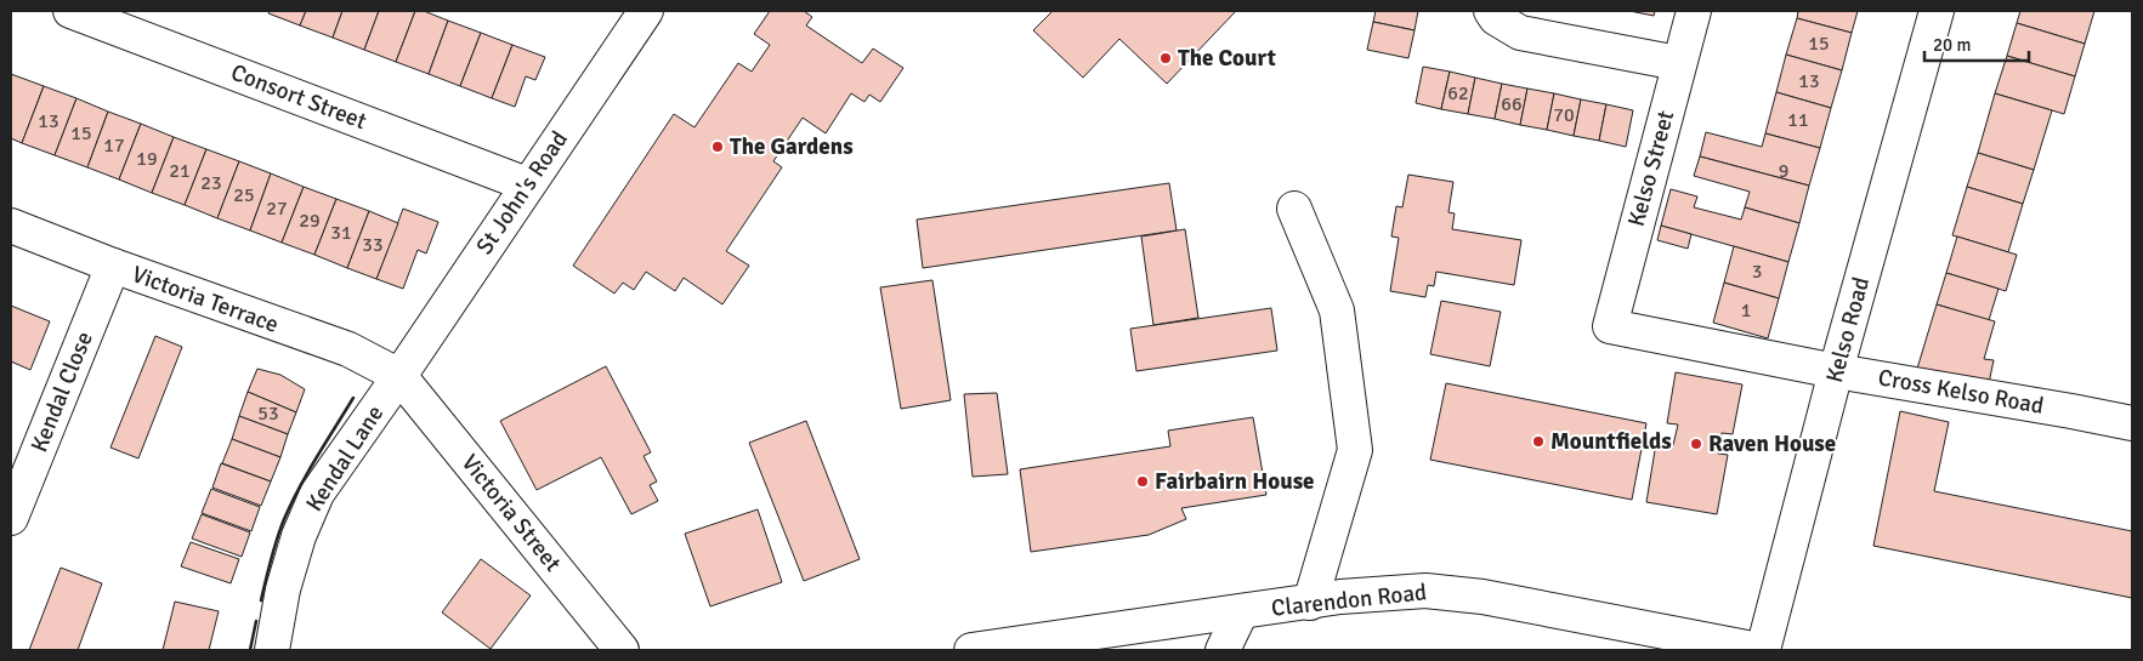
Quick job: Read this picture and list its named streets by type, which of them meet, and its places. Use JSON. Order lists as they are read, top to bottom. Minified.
{"streets":{"street":["Consort Street","Kelso Street","St John's Road","Victoria Terrace","Kelso Road","Kendal Close","Cross Kelso Road","Kendal Lane","Victoria Street","Clarendon Road"]},"crossings":[["Consort Street","St John's Road"],["Kelso Street","Cross Kelso Road"],["St John's Road","Victoria Terrace"],["St John's Road","Kendal Lane"],["St John's Road","Victoria Street"],["Victoria Terrace","Kendal Close"],["Victoria Terrace","Kendal Lane"],["Victoria Terrace","Victoria Street"],["Kelso Road","Cross Kelso Road"],["Kelso Road","Clarendon Road"],["Kendal Lane","Victoria Street"]],"places":["The Court","The Gardens","Mountfields","Raven House","Fairbairn House"],"house_numbers":["15","13","62","66","70","11","13","15","17","19","21","9","23","25","27","29","31","33","3","1","53"],"scale_bar":"20 m"}
